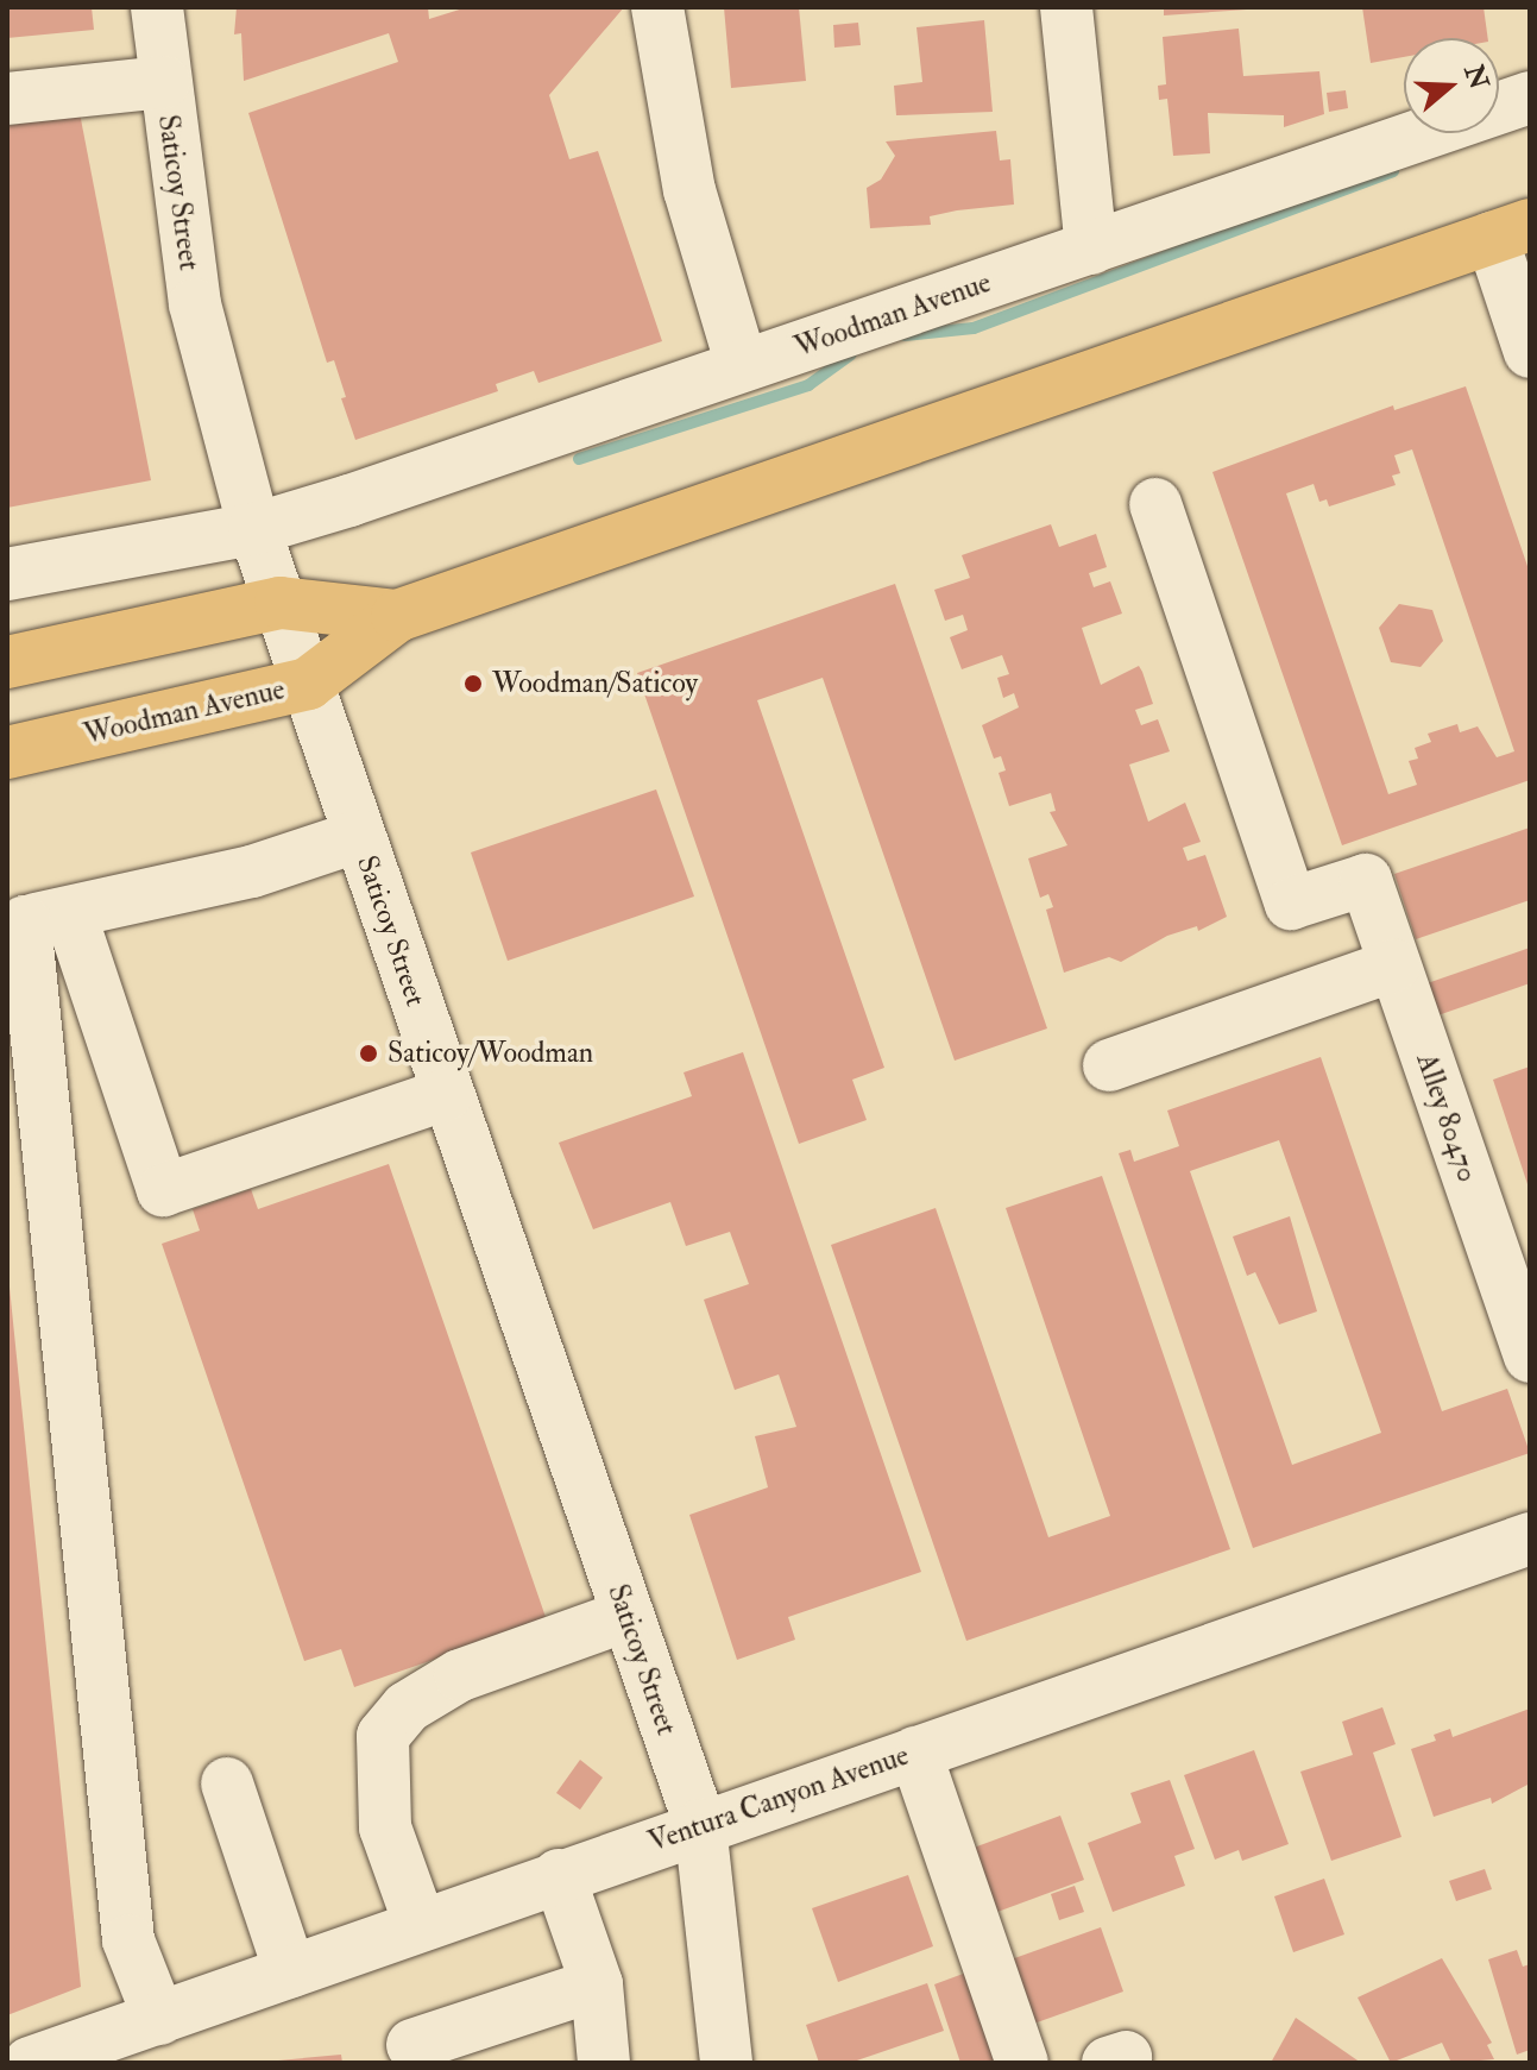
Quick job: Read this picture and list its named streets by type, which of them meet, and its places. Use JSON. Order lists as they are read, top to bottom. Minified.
{"streets":{"main road":["Woodman Avenue"],"street":["Saticoy Street","Alley 80470","Ventura Canyon Avenue"]},"crossings":[["Saticoy Street","Woodman Avenue"],["Saticoy Street","Ventura Canyon Avenue"]],"places":["Woodman/Saticoy","Saticoy/Woodman"],"north":"right"}
